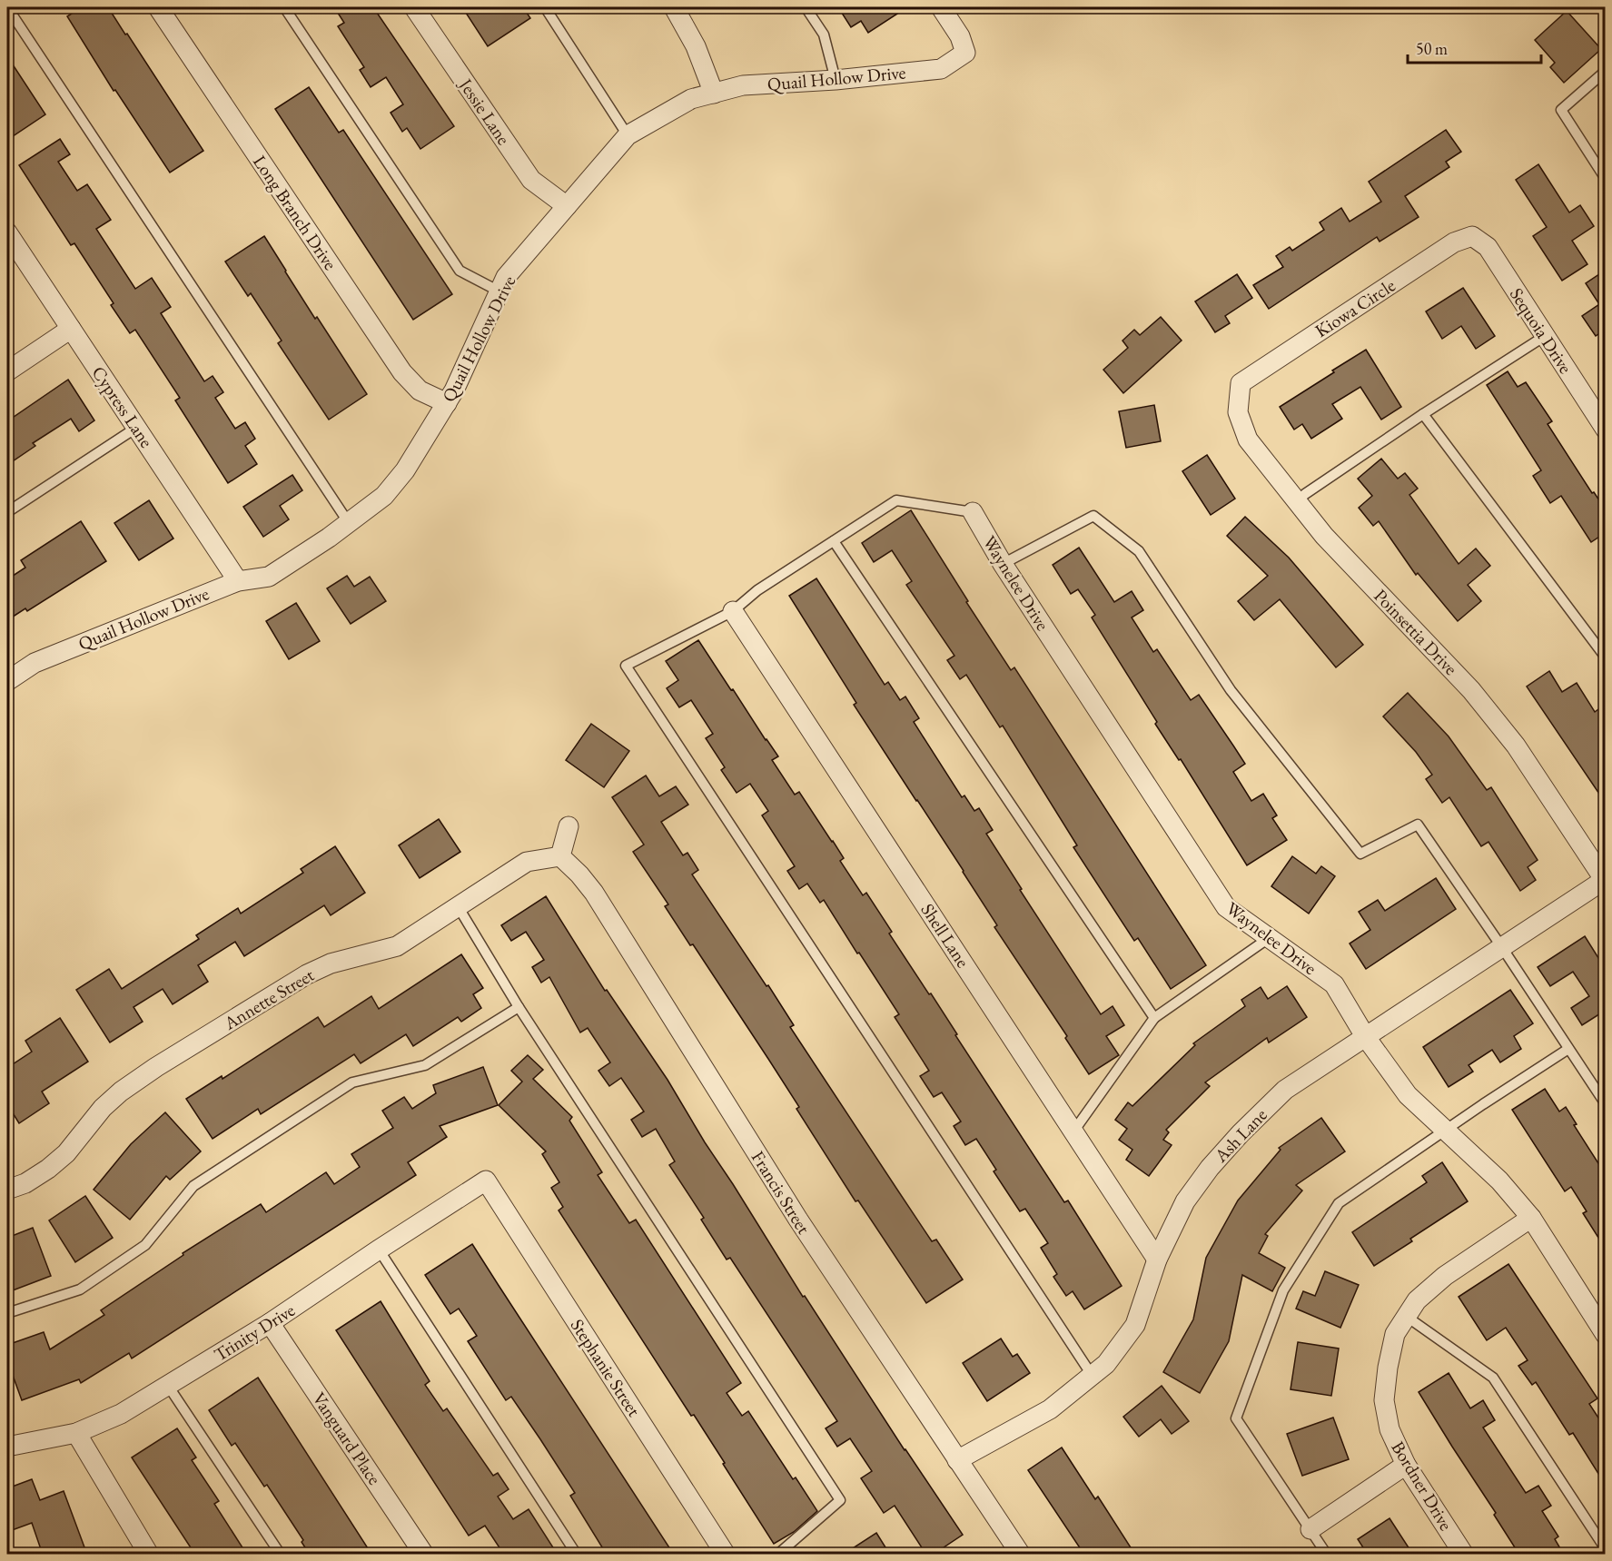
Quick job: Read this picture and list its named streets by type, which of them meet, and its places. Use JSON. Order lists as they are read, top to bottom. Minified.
{"streets":{"street":["Quail Hollow Drive","Jessie Lane","Long Branch Drive","Kiowa Circle","Sequoia Drive","Cypress Lane","Waynelee Drive","Poinsettia Drive","Shell Lane","Annette Street","Ash Lane","Francis Street","Trinity Drive","Stephanie Street","Vanguard Place","Bordner Drive"]},"crossings":[["Quail Hollow Drive","Jessie Lane"],["Quail Hollow Drive","Long Branch Drive"],["Quail Hollow Drive","Cypress Lane"],["Kiowa Circle","Sequoia Drive"],["Kiowa Circle","Poinsettia Drive"],["Waynelee Drive","Ash Lane"],["Waynelee Drive","Bordner Drive"],["Poinsettia Drive","Ash Lane"],["Shell Lane","Ash Lane"],["Annette Street","Francis Street"],["Ash Lane","Francis Street"],["Trinity Drive","Stephanie Street"],["Trinity Drive","Vanguard Place"]],"scale_bar":"50 m"}
